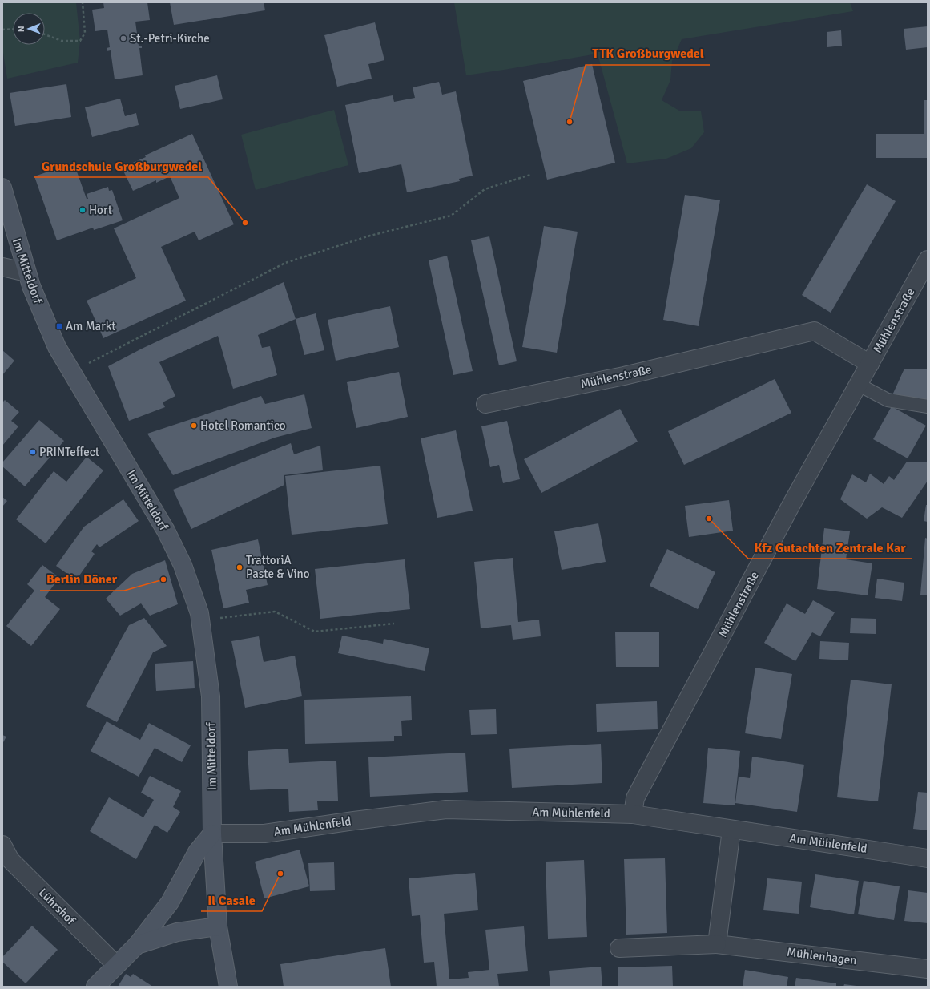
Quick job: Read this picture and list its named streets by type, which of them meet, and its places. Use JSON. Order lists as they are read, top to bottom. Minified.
{"streets":{"main road":["Im Mitteldorf"],"street":["Mühlenstraße","Am Mühlenfeld","Lührshof","Mühlenhagen"]},"crossings":[["Im Mitteldorf","Am Mühlenfeld"],["Mühlenstraße","Am Mühlenfeld"]],"places":{"other":["St.-Petri-Kirche","TTK Großburgwedel","Hort","Grundschule Großburgwedel","Hotel Romantico","PRINTeffect","Kfz Gutachten Zentrale Kar","TrattoriA Paste & Vino","Berlin Döner","Il Casale"],"transit":["Am Markt"]},"north":"left"}
